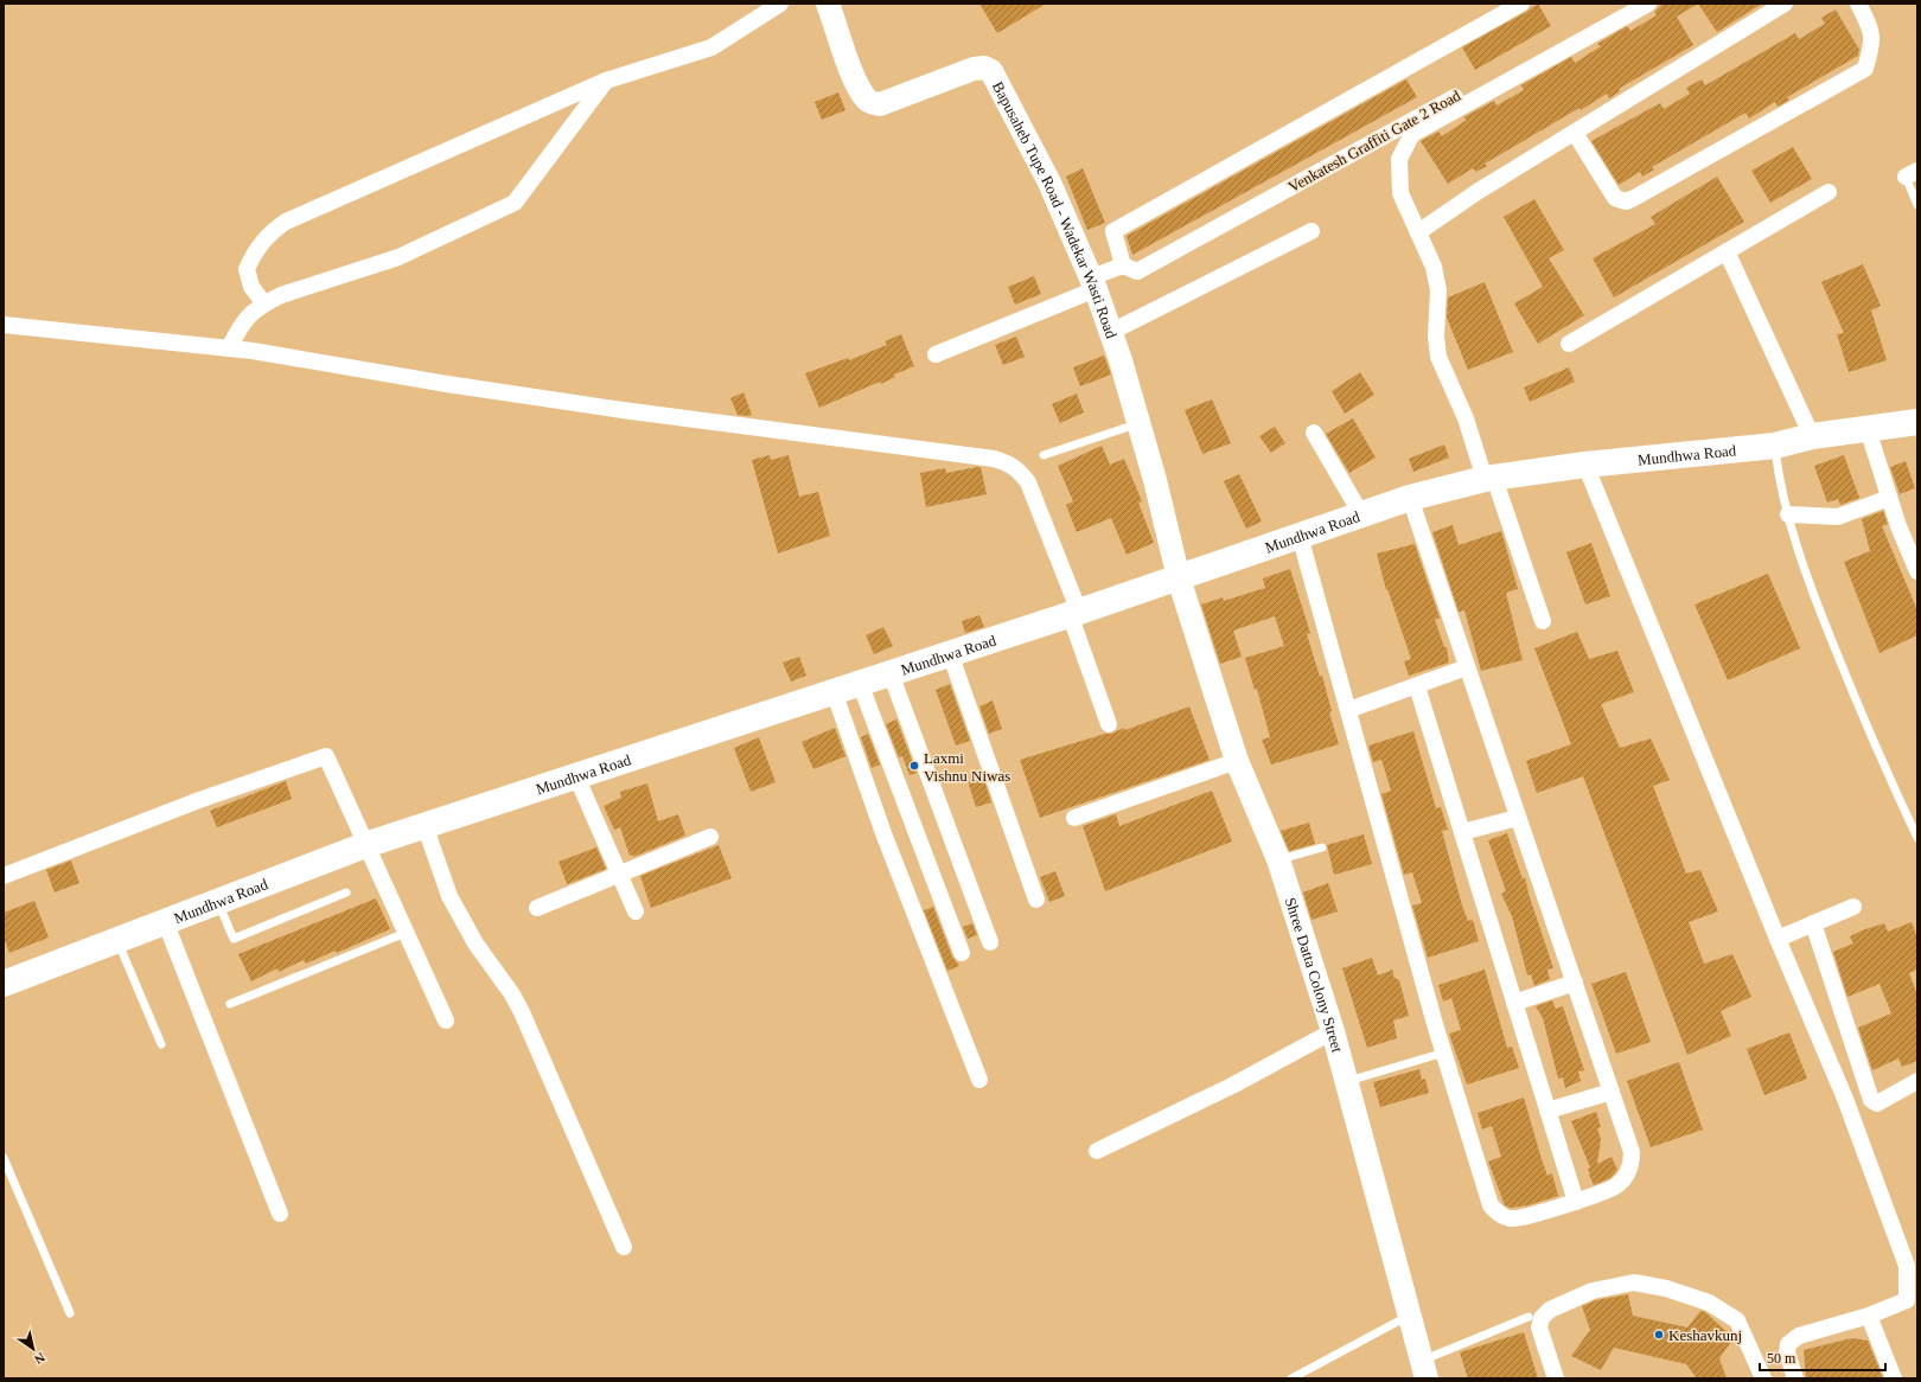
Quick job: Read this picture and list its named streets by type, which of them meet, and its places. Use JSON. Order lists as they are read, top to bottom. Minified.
{"streets":{"main road":["Mundhwa Road"],"street":["Venkatesh Graffiti Gate 2 Road","Bapusaheb Tupe Road - Wadekar Wasti Road","Shree Datta Colony Street"]},"crossings":[["Venkatesh Graffiti Gate 2 Road","Bapusaheb Tupe Road - Wadekar Wasti Road"],["Bapusaheb Tupe Road - Wadekar Wasti Road","Mundhwa Road"],["Bapusaheb Tupe Road - Wadekar Wasti Road","Shree Datta Colony Street"],["Mundhwa Road","Shree Datta Colony Street"]],"places":["Laxmi Vishnu Niwas","Keshavkunj"],"scale_bar":"50 m","north":"bottom right"}
